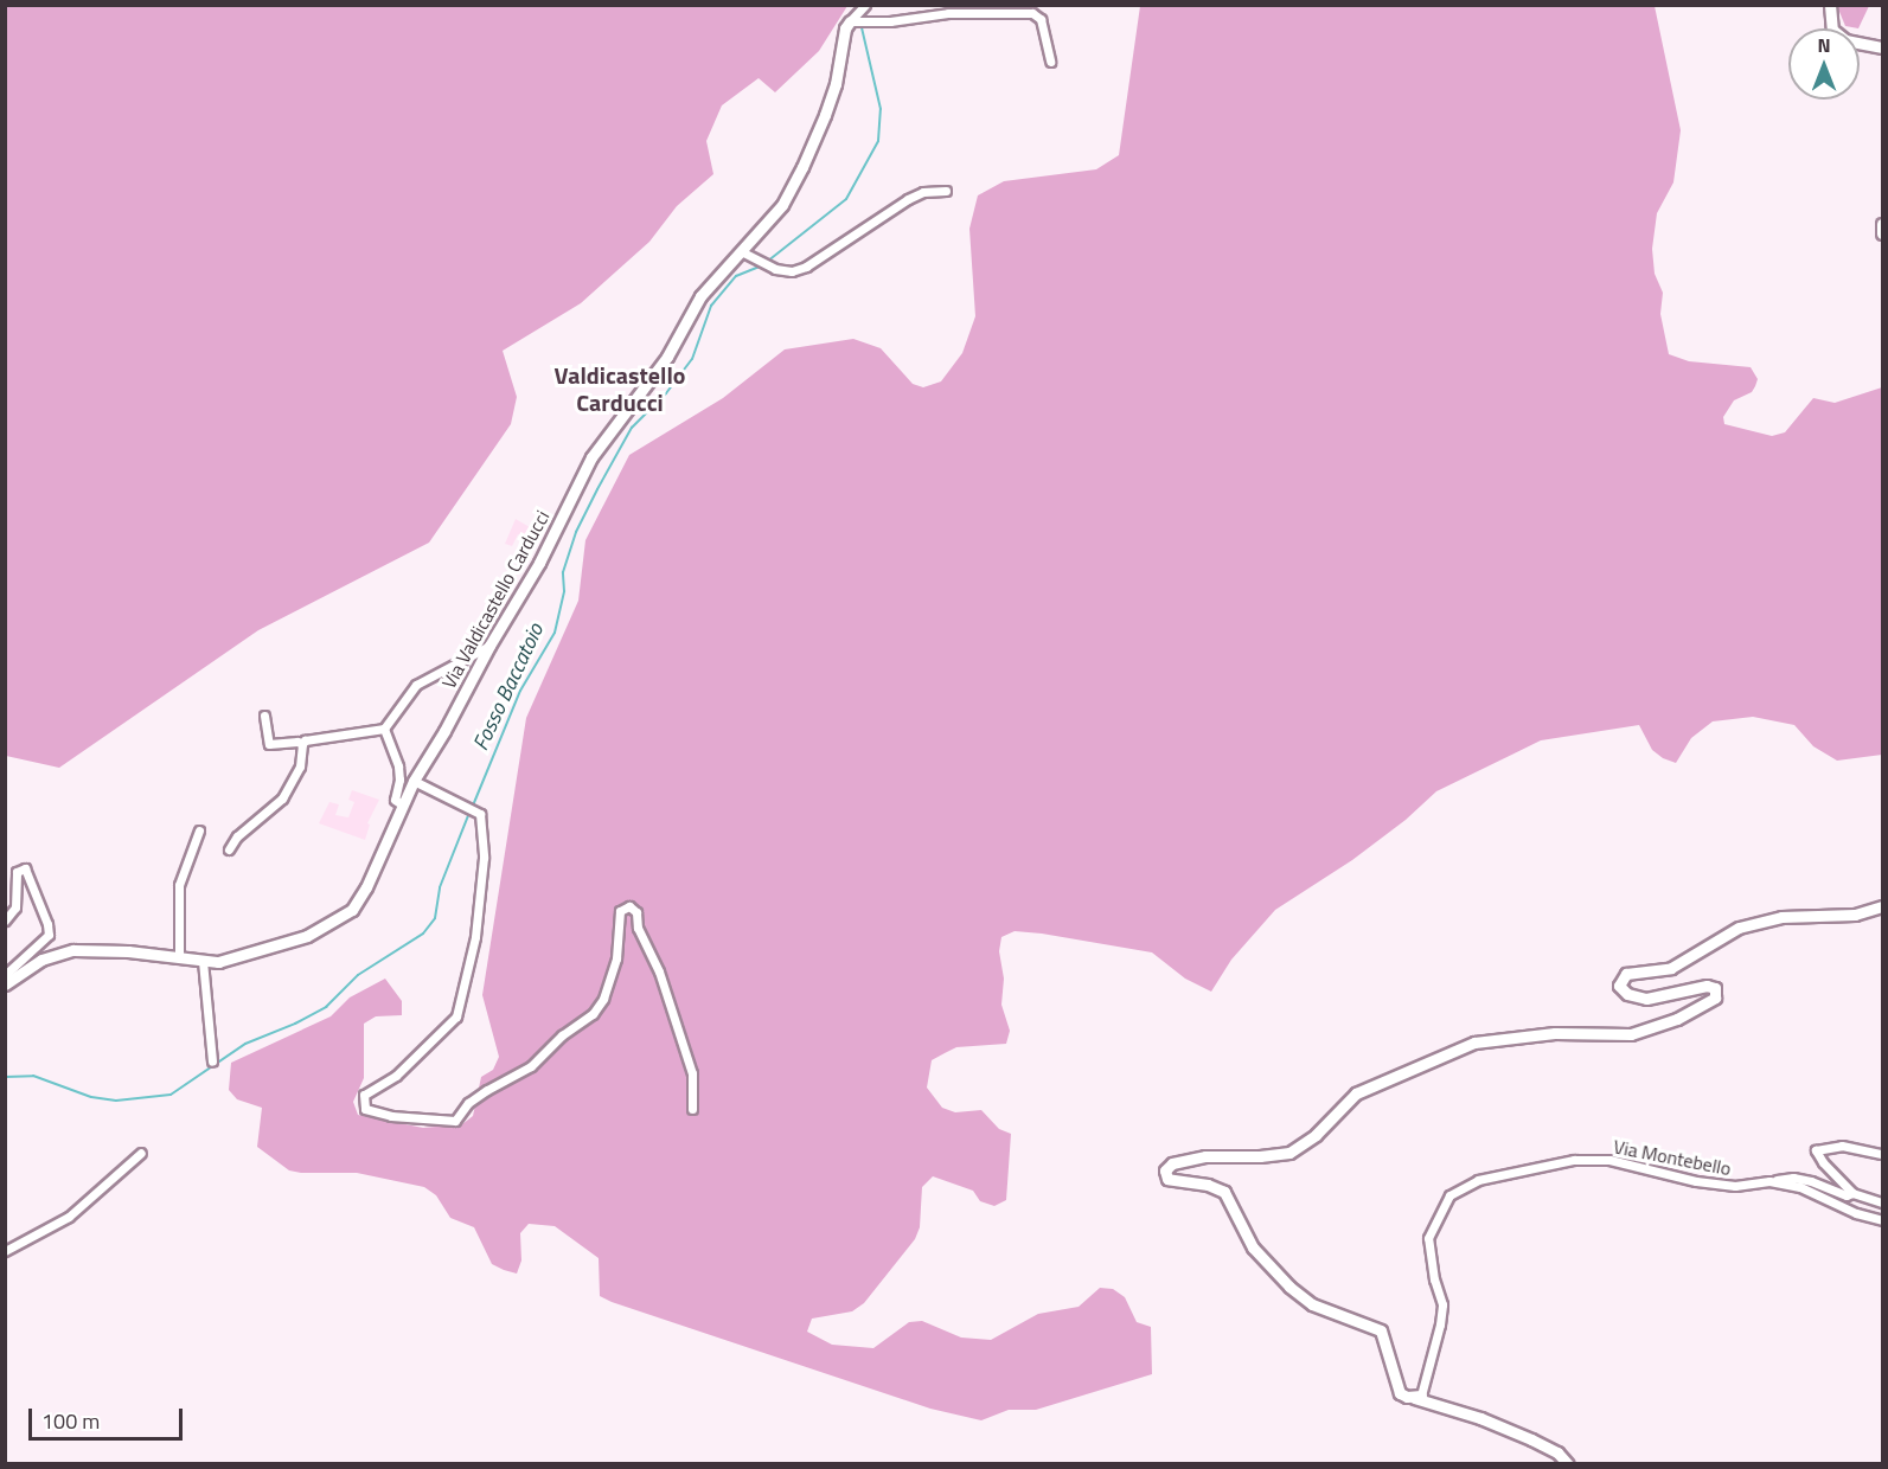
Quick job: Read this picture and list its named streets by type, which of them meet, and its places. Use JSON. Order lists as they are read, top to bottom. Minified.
{"streets":{"street":["Via Valdicastello Carducci","Via Montebello"]},"districts":["Valdicastello Carducci"],"water":["Fosso Baccatoio"],"scale_bar":"100 m","north":"top"}
